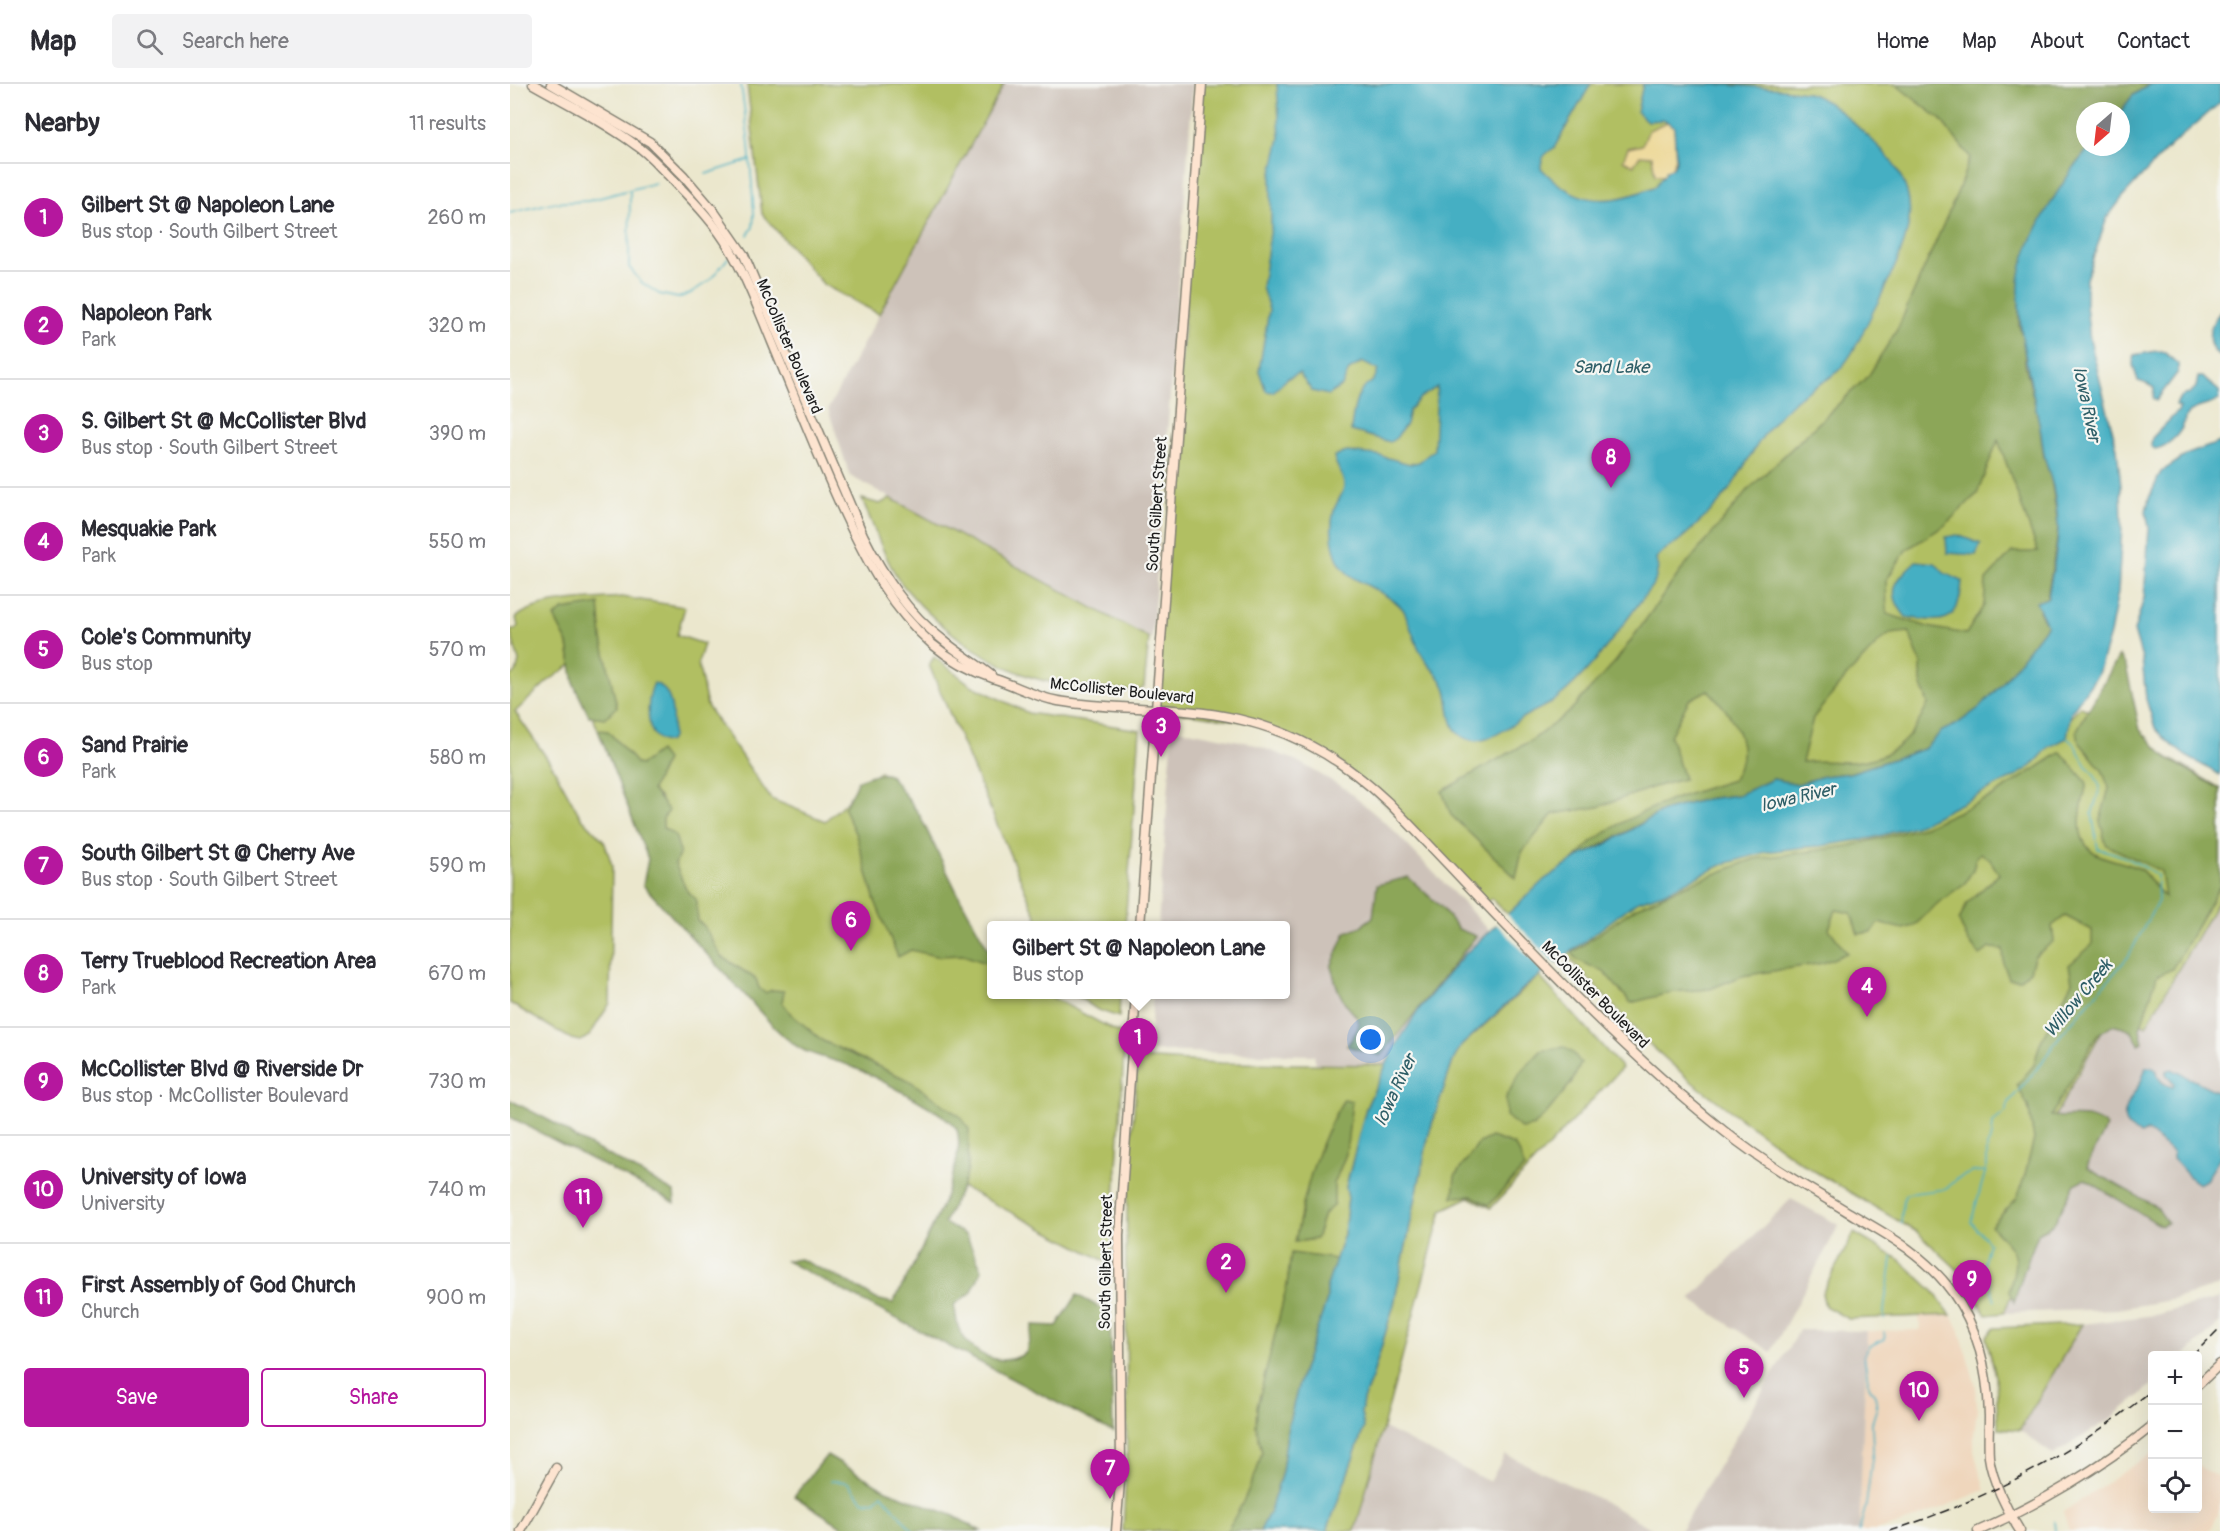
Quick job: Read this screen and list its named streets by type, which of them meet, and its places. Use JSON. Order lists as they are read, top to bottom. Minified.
{"streets":{"main road":["McCollister Boulevard","South Gilbert Street"]},"crossings":[["McCollister Boulevard","South Gilbert Street"]],"water":["Sand Lake","Iowa River","Willow Creek"],"north":"bottom left","page":{"header":"Map","search":"Search here","nav":["Home","Map","About","Contact"],"heading":["Nearby","11 results"],"list":[{"mark":"1","name":"Gilbert St @ Napoleon Lane","note":"Bus stop · South Gilbert Street","value":"260 m"},{"mark":"2","name":"Napoleon Park","note":"Park","value":"320 m"},{"mark":"3","name":"S. Gilbert St @ McCollister Blvd","note":"Bus stop · South Gilbert Street","value":"390 m"},{"mark":"4","name":"Mesquakie Park","note":"Park","value":"550 m"},{"mark":"5","name":"Cole's Community","note":"Bus stop","value":"570 m"},{"mark":"6","name":"Sand Prairie","note":"Park","value":"580 m"},{"mark":"7","name":"South Gilbert St @ Cherry Ave","note":"Bus stop · South Gilbert Street","value":"590 m"},{"mark":"8","name":"Terry Trueblood Recreation Area","note":"Park","value":"670 m"},{"mark":"9","name":"McCollister Blvd @ Riverside Dr","note":"Bus stop · McCollister Boulevard","value":"730 m"},{"mark":"10","name":"University of Iowa","note":"University","value":"740 m"},{"mark":"11","name":"First Assembly of God Church","note":"Church","value":"900 m"}],"pins":["8","3","6","4","1","11","2","9","5","10","7"],"popup":["Gilbert St @ Napoleon Lane","Bus stop"],"buttons":["Save","Share"],"map_buttons":["+","−"]}}
